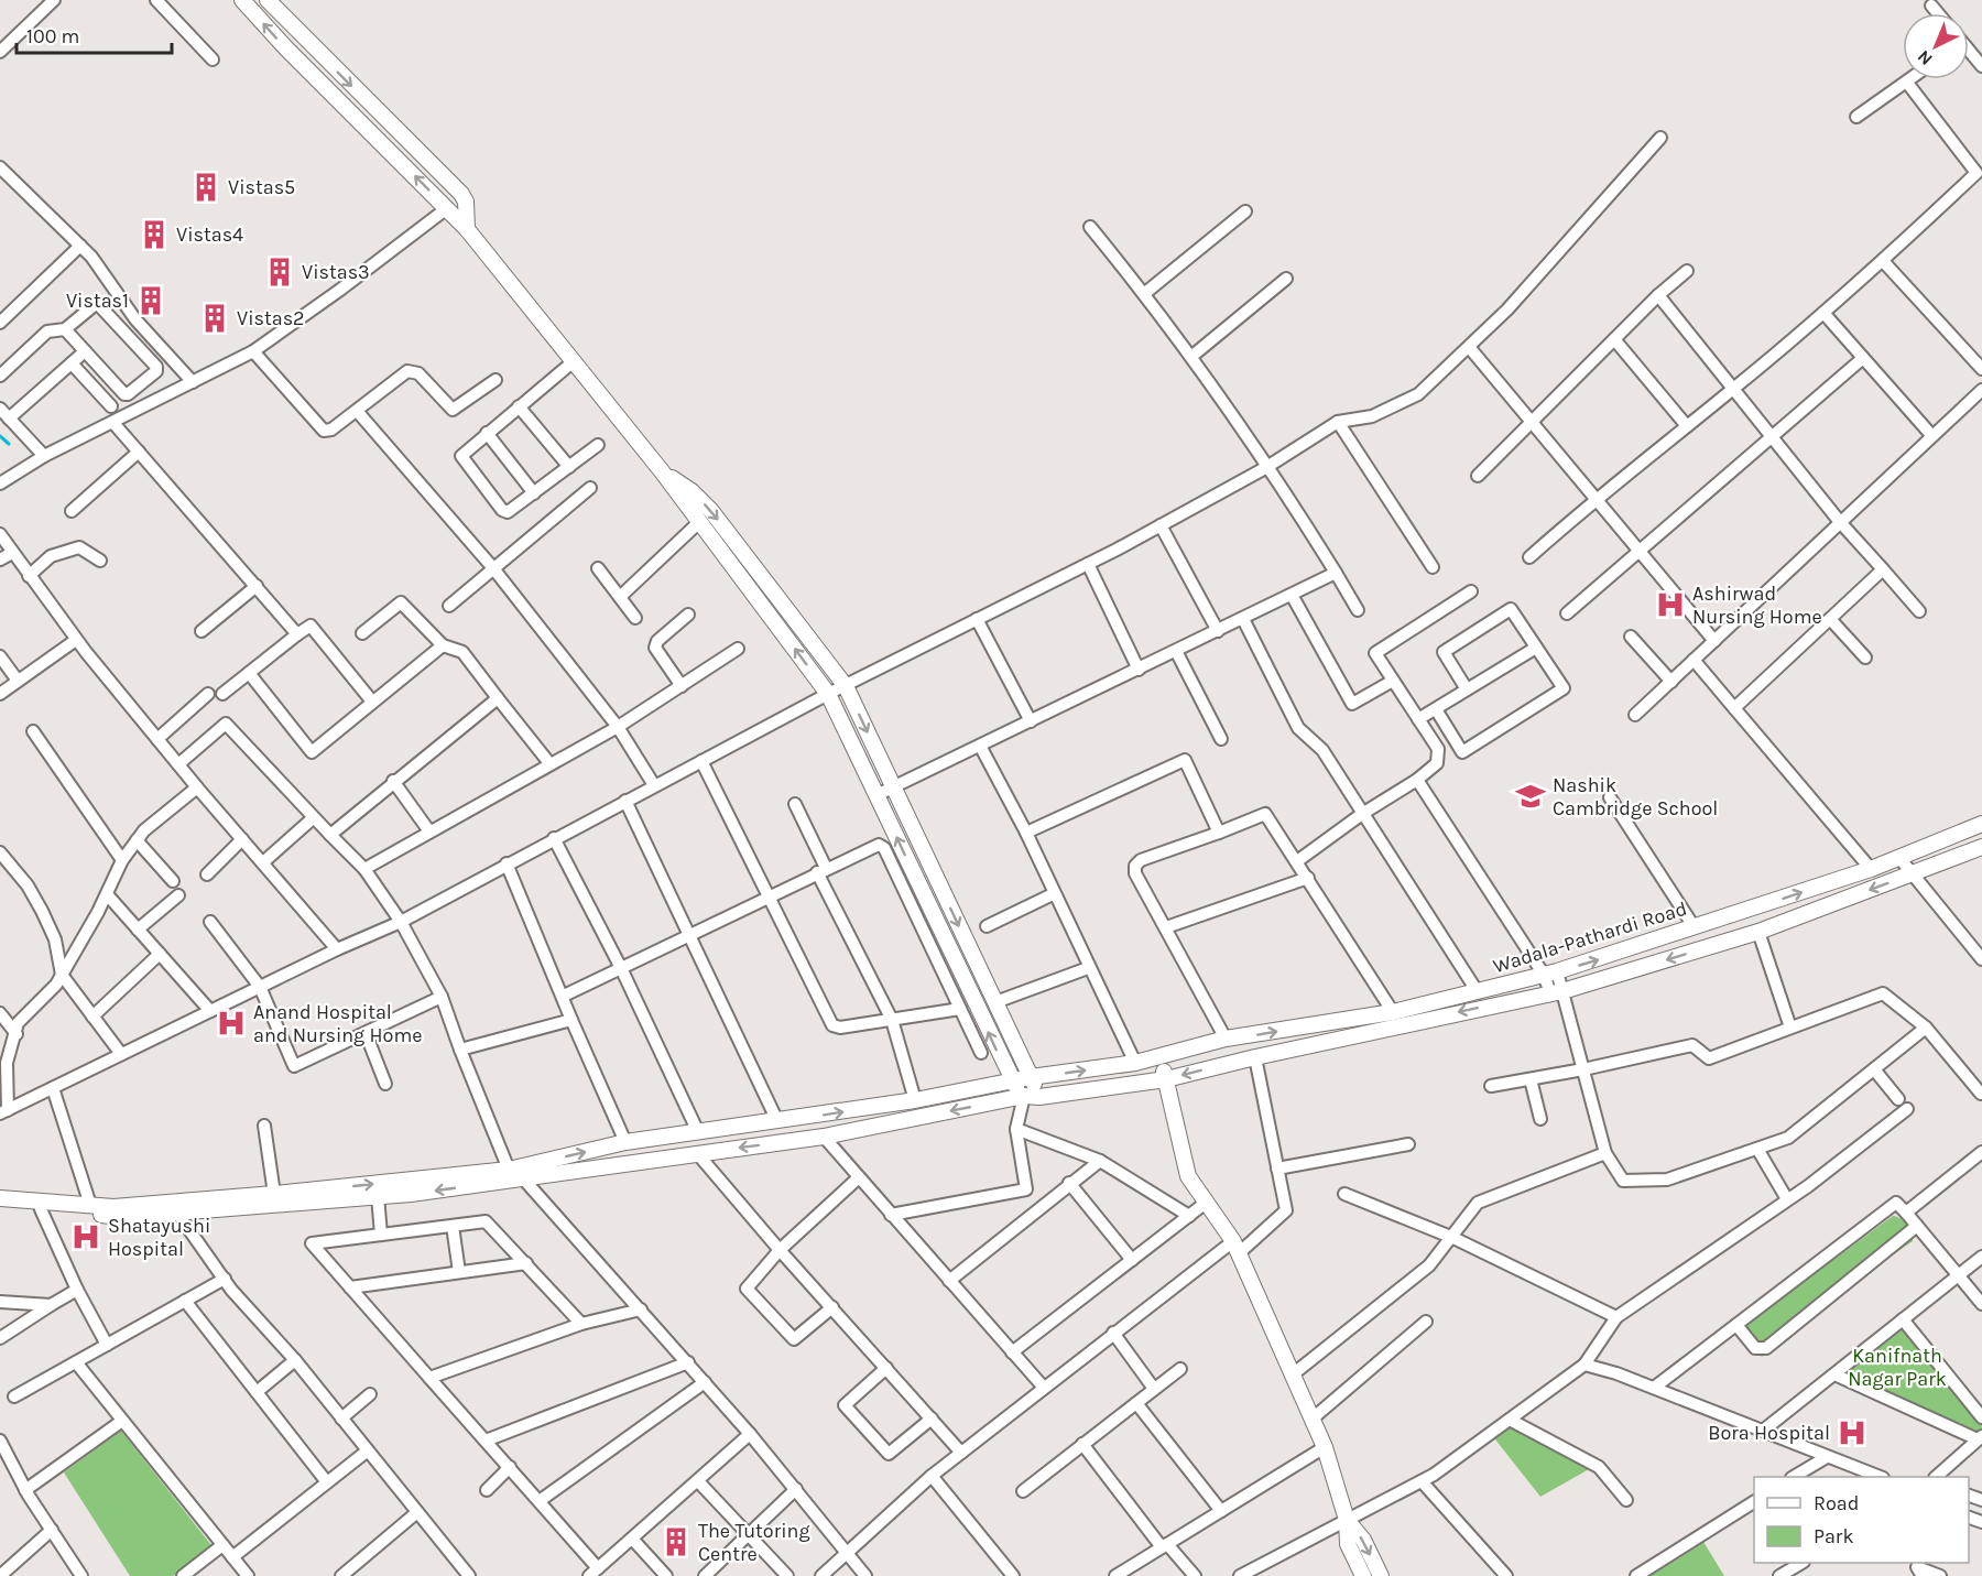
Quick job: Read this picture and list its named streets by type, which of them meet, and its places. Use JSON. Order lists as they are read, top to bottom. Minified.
{"streets":{"main road":["Wadala-Pathardi Road"]},"parks":["Kanifnath Nagar Park"],"places":{"building":["Vistas5","Vistas4","Vistas3","Vistas1","Vistas2","The Tutoring Centre"],"hospital":["Ashirwad Nursing Home","Anand Hospital and Nursing Home","Shatayushi Hospital","Bora Hospital"],"school or university":["Nashik Cambridge School"]},"legend":["Road","Park"],"scale_bar":"100 m","north":"bottom left"}
